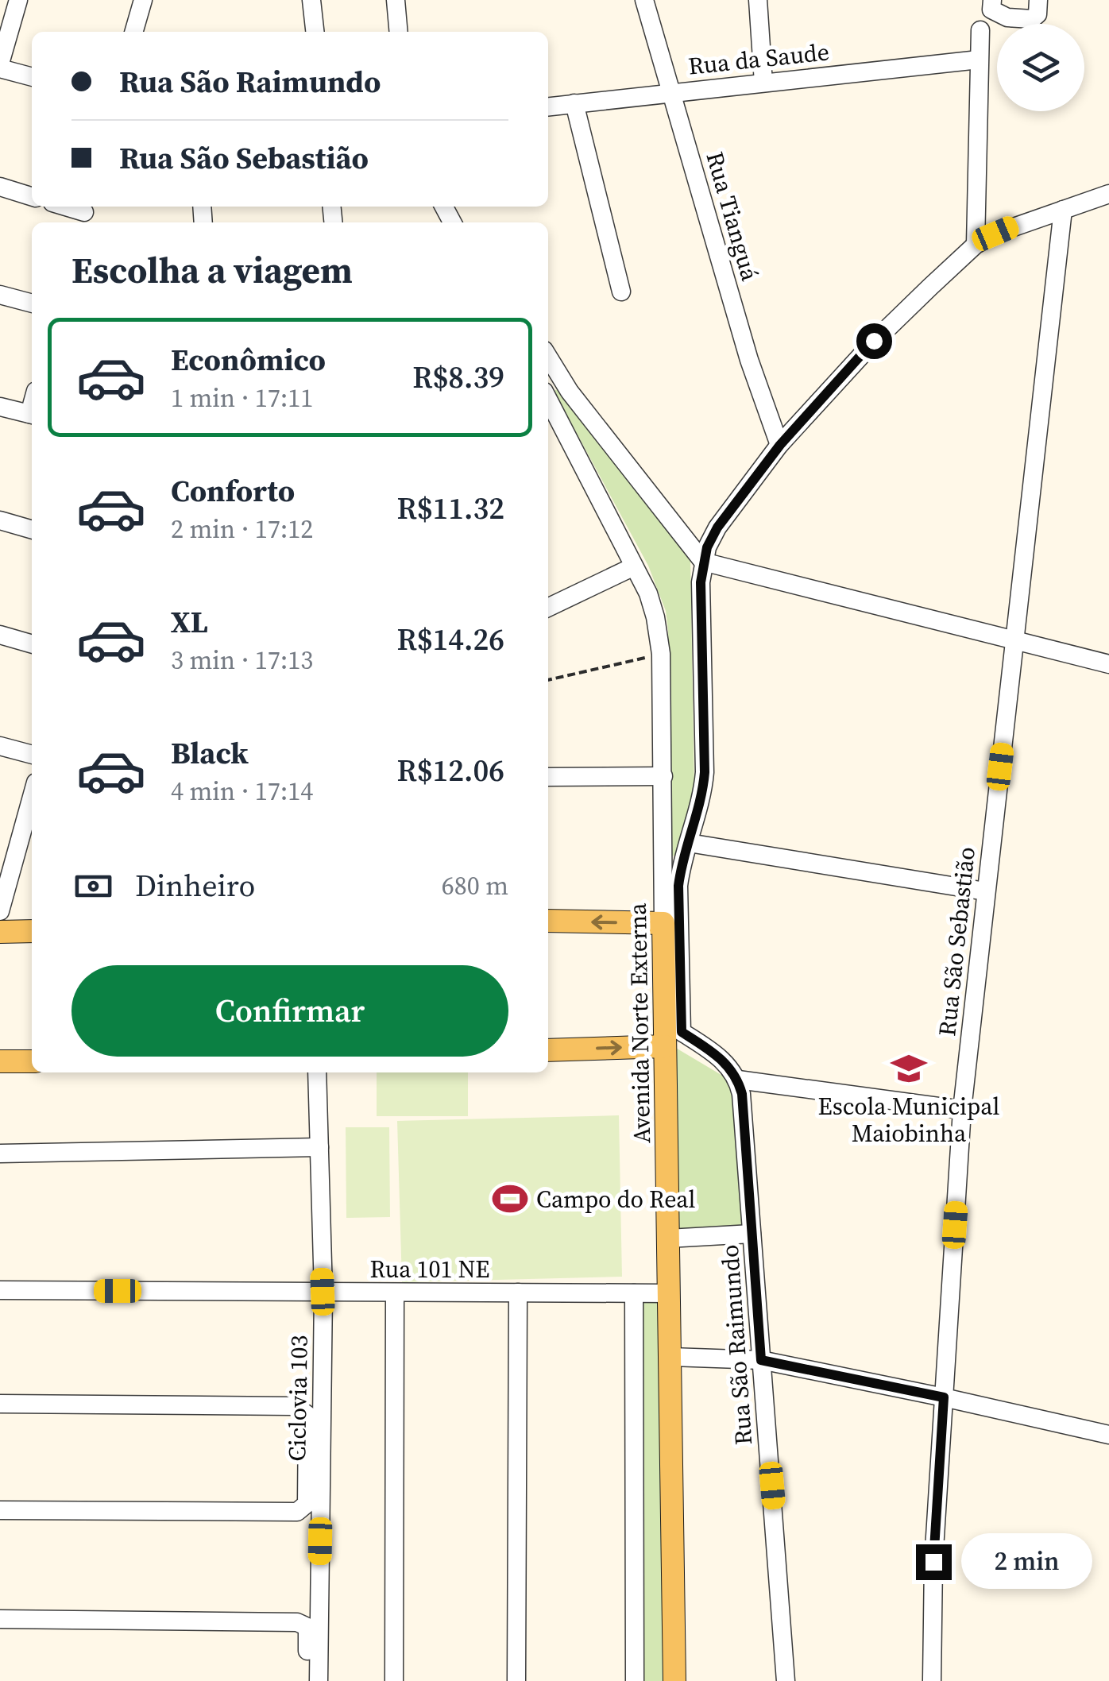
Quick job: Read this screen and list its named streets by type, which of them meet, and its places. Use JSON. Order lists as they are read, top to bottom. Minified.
{"streets":{"main road":["Avenida Norte Externa"],"street":["Rua da Saude","Rua Tianguá","Rua São Sebastião","Rua 101 NE","Rua São Raimundo","Ciclovia 103"]},"crossings":[["Rua da Saude","Rua Tianguá"],["Avenida Norte Externa","Rua 101 NE"],["Rua 101 NE","Ciclovia 103"]],"places":{"school or university":["Escola Municipal Maiobinha"],"sports":["Campo do Real"]},"page":{"banner":["Rua São Raimundo","Rua São Sebastião"],"heading":"Escolha a viagem","list":[{"name":"Econômico","note":"1 min · 17:11","value":"R$8.39"},{"name":"Conforto","note":"2 min · 17:12","value":"R$11.32"},{"name":"XL","note":"3 min · 17:13","value":"R$14.26"},{"name":"Black","note":"4 min · 17:14","value":"R$12.06"}],"pay":["Dinheiro","680 m"],"buttons":"Confirmar","bubble":"2 min"}}
